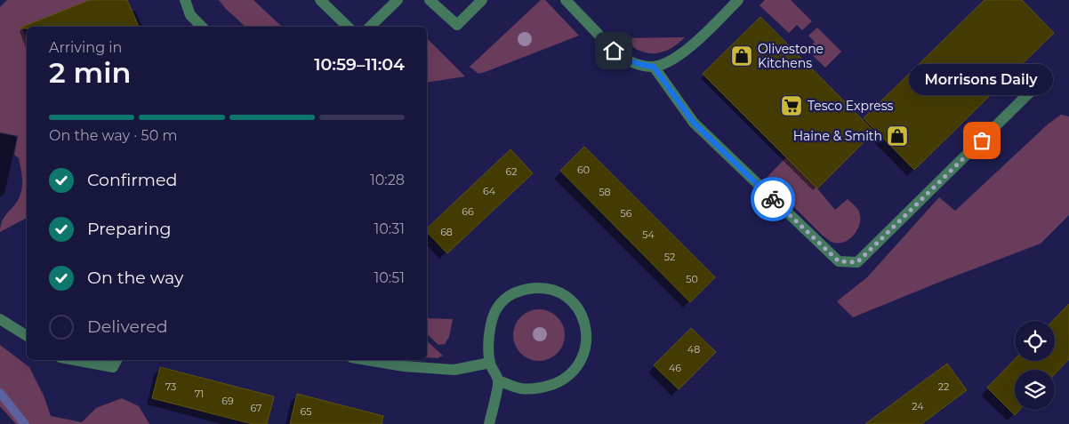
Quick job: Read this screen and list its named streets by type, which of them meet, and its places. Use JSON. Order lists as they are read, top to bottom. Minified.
{"places":{"shop":["Olivestone Kitchens","Haine & Smith"],"supermarket":["Tesco Express"],"other":["Morrisons Daily"]},"house_numbers":["60","62","64","58","66","56","68","54","52","50","48","46","73","22","71","69","24","67","65"],"page":{"heading":["2 min","Arriving in","10:59–11:04"],"bubble":"Morrisons Daily","bar":"On the way · 50 m","list":[["Confirmed","10:28"],["Preparing","10:31"],["On the way","10:51"],"Delivered"]}}
